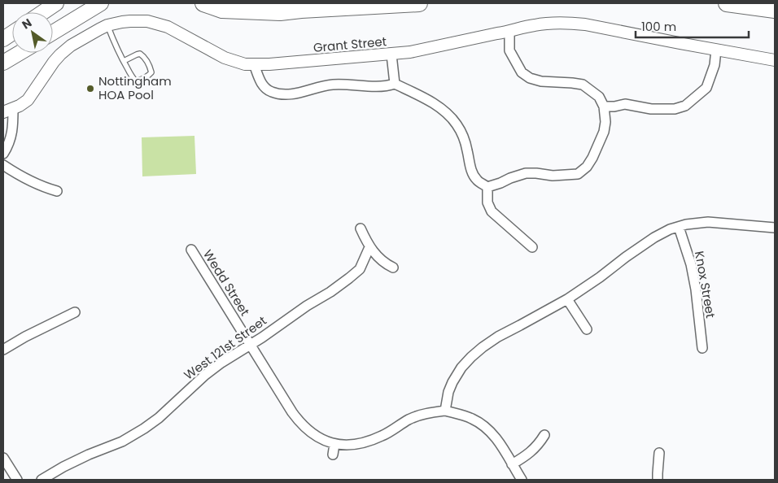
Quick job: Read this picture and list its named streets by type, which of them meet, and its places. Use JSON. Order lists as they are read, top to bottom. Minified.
{"streets":{"street":["Grant Street","Wedd Street","Knox Street","West 121st Street"]},"crossings":[["Wedd Street","West 121st Street"]],"places":["Nottingham HOA Pool"],"scale_bar":"100 m","north":"top left"}
